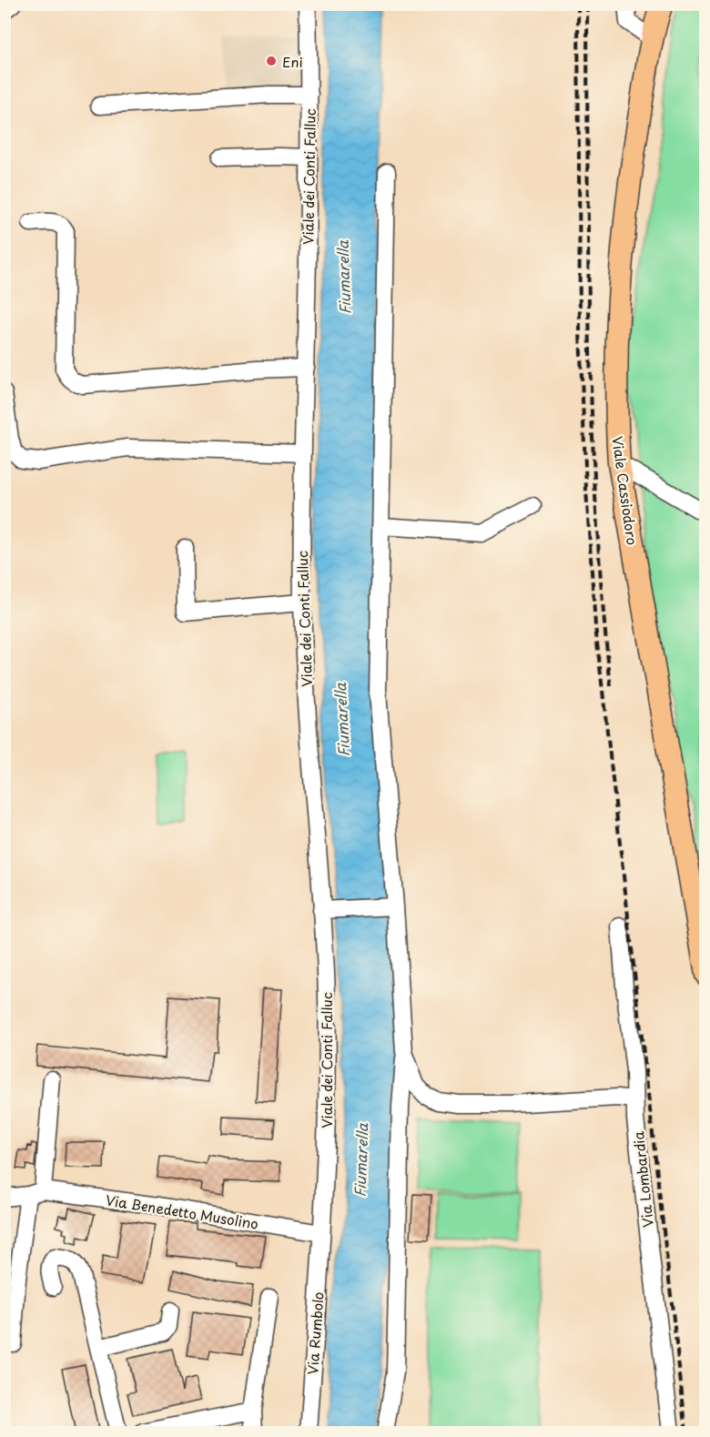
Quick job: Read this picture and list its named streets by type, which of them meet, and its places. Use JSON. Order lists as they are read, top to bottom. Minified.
{"streets":{"main road":["Viale Cassiodoro"],"street":["Viale dei Conti Falluc","Via Lombardia","Via Benedetto Musolino","Via Rumbolo"]},"crossings":[["Viale dei Conti Falluc","Via Benedetto Musolino"],["Viale dei Conti Falluc","Via Rumbolo"],["Via Benedetto Musolino","Via Rumbolo"]],"water":["Fiumarella"],"places":["Eni"]}
